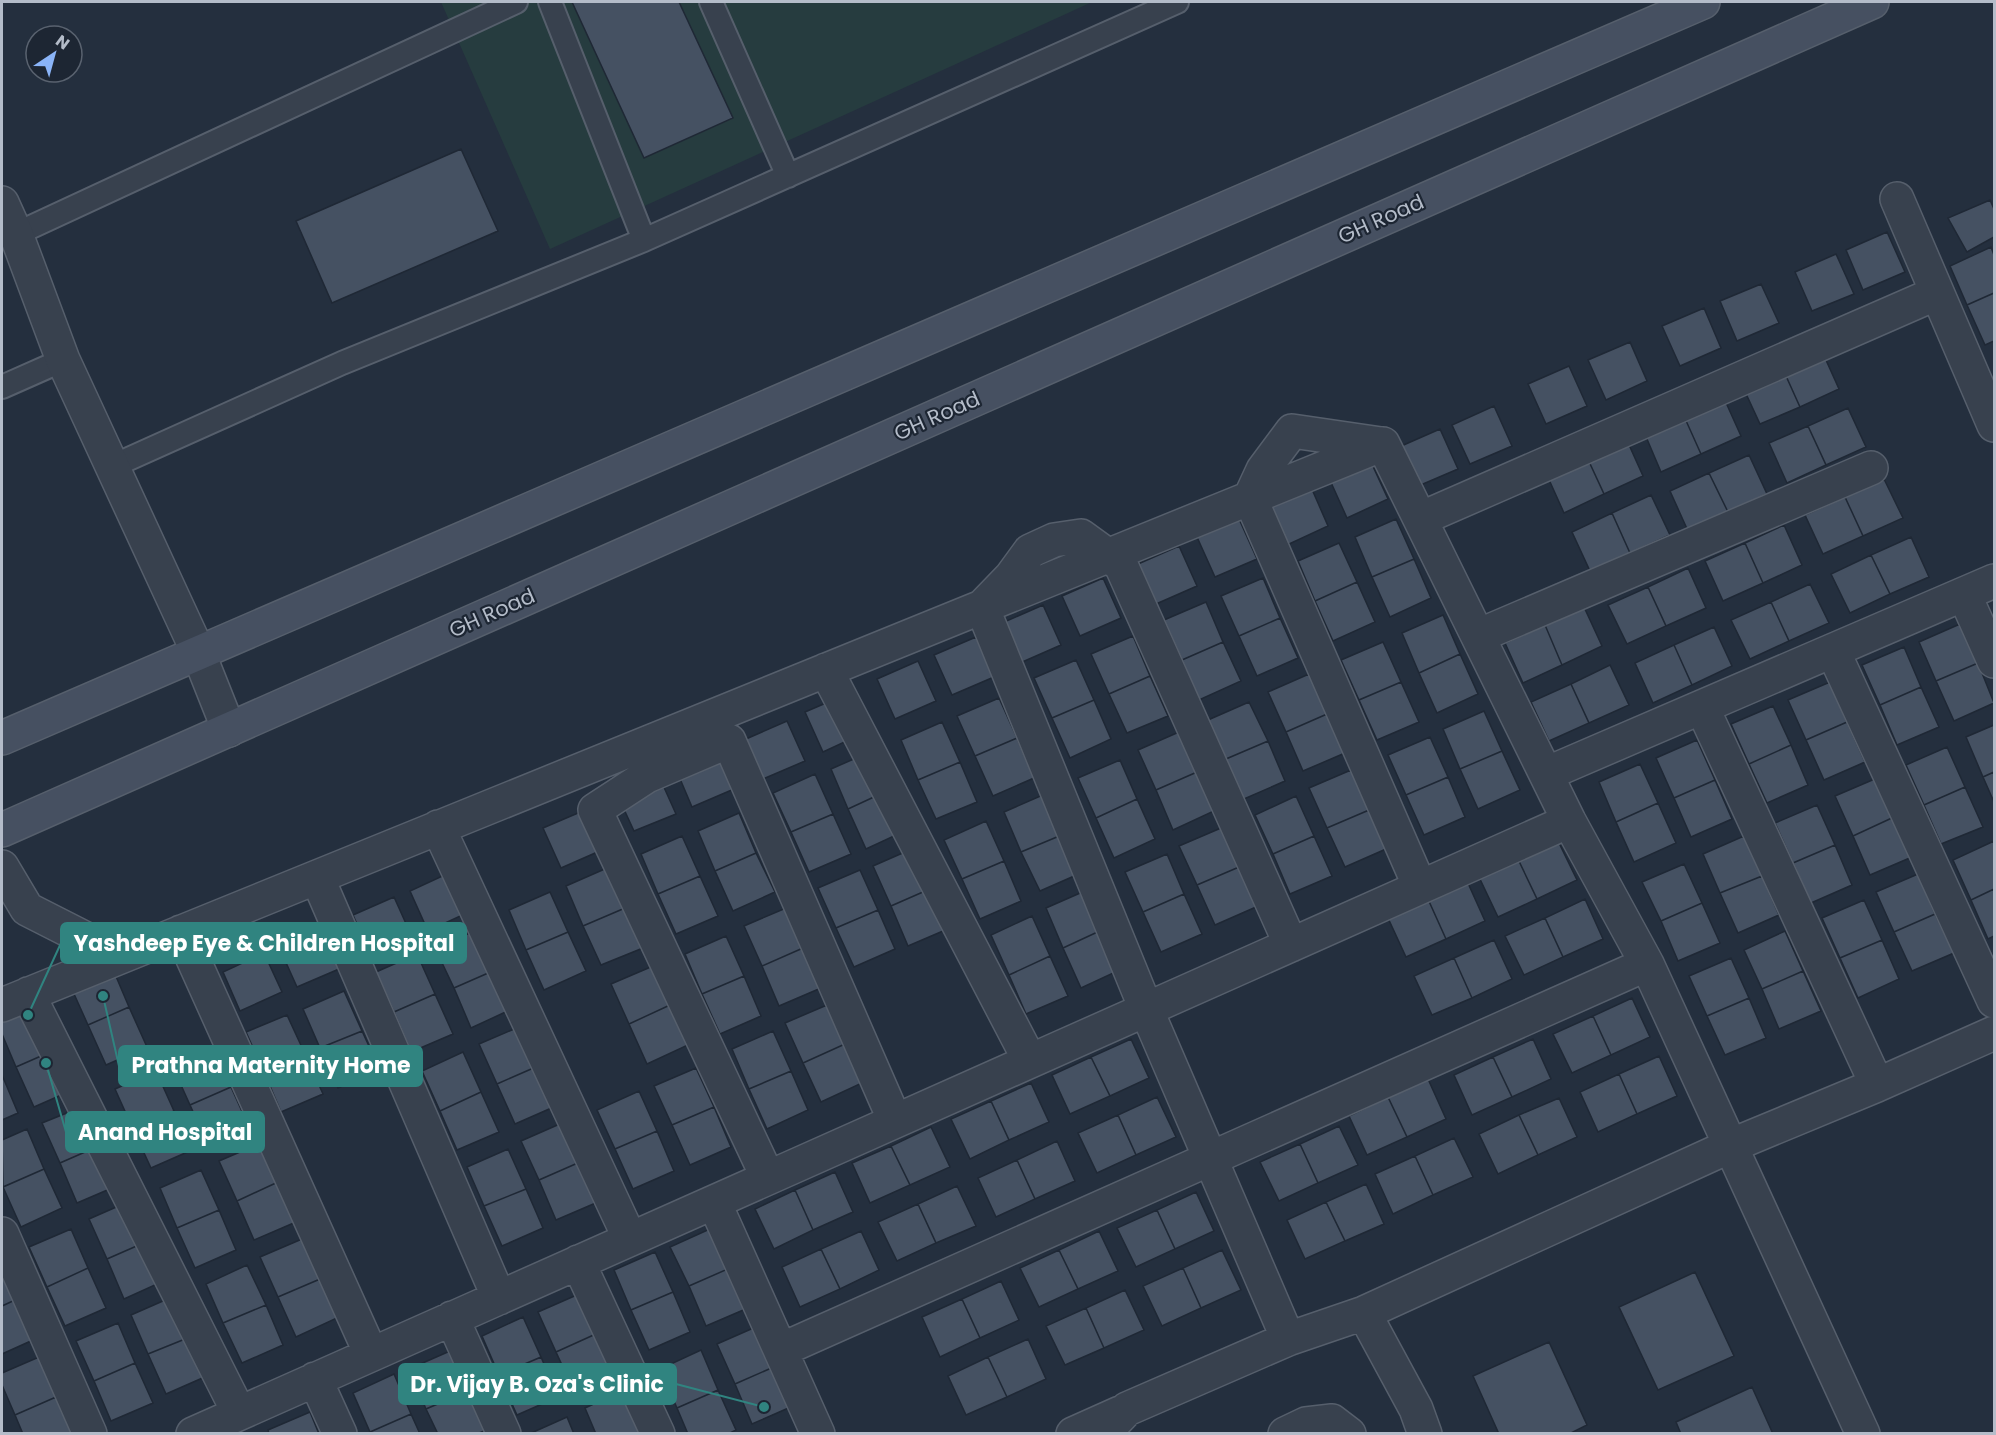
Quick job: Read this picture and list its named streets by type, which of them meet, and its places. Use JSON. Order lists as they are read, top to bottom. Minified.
{"streets":{"main road":["GH Road"]},"places":["Prathna Maternity Home","Yashdeep Eye & Children Hospital","Anand Hospital","Dr. Vijay B. Oza's Clinic"],"north":"top right"}
